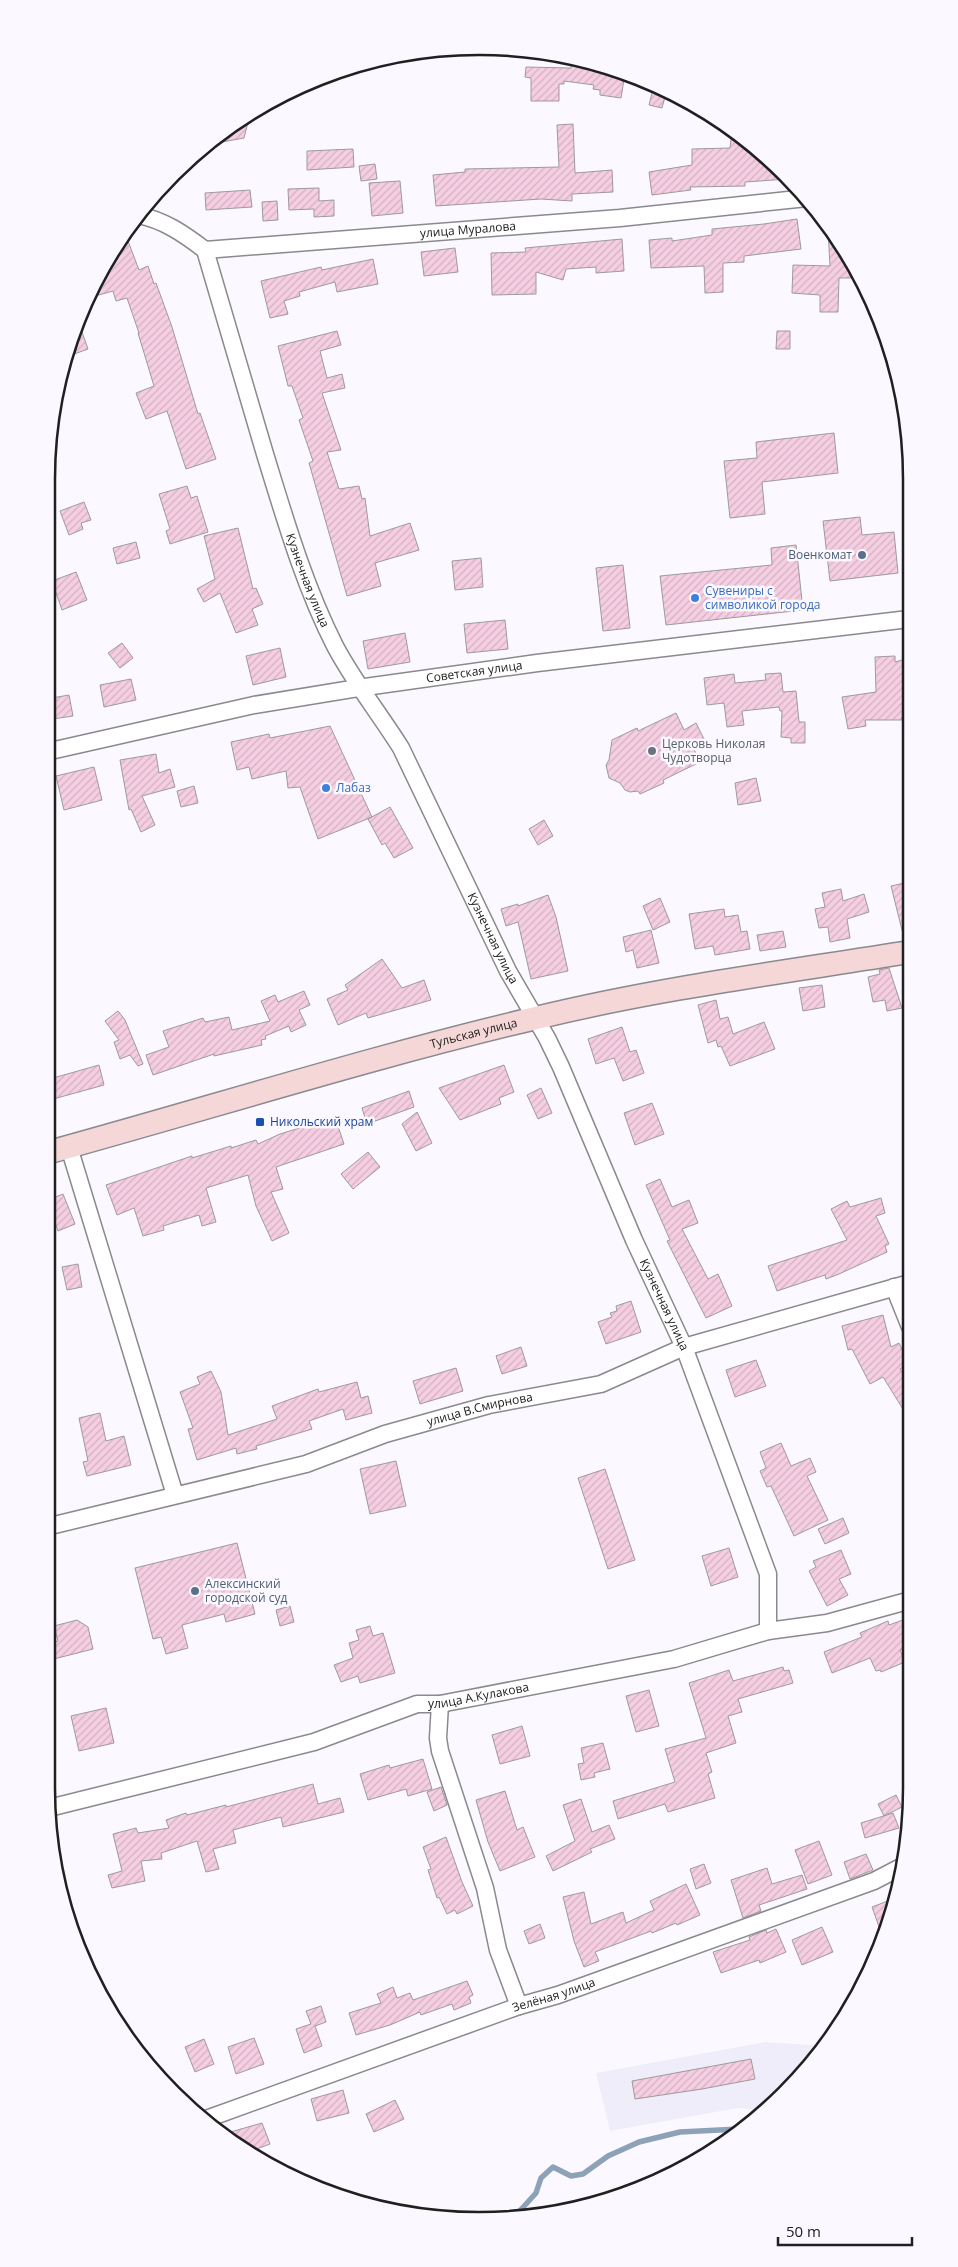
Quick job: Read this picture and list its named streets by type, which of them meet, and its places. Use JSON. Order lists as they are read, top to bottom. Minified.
{"streets":{"main road":["Тульская улица"],"street":["улица Муралова","Кузнечная улица","Советская улица","улица В.Смирнова","улица А.Кулакова","Зелёная улица"]},"crossings":[["улица Муралова","Кузнечная улица"],["Кузнечная улица","Советская улица"],["Кузнечная улица","Тульская улица"],["Кузнечная улица","улица В.Смирнова"],["Кузнечная улица","улица А.Кулакова"]],"places":{"other":["Военкомат","Сувениры с символикой города","Церковь Николая Чудотворца","Лабаз","Алексинский городской суд"],"transit":["Никольский храм"]},"scale_bar":"50 m"}
